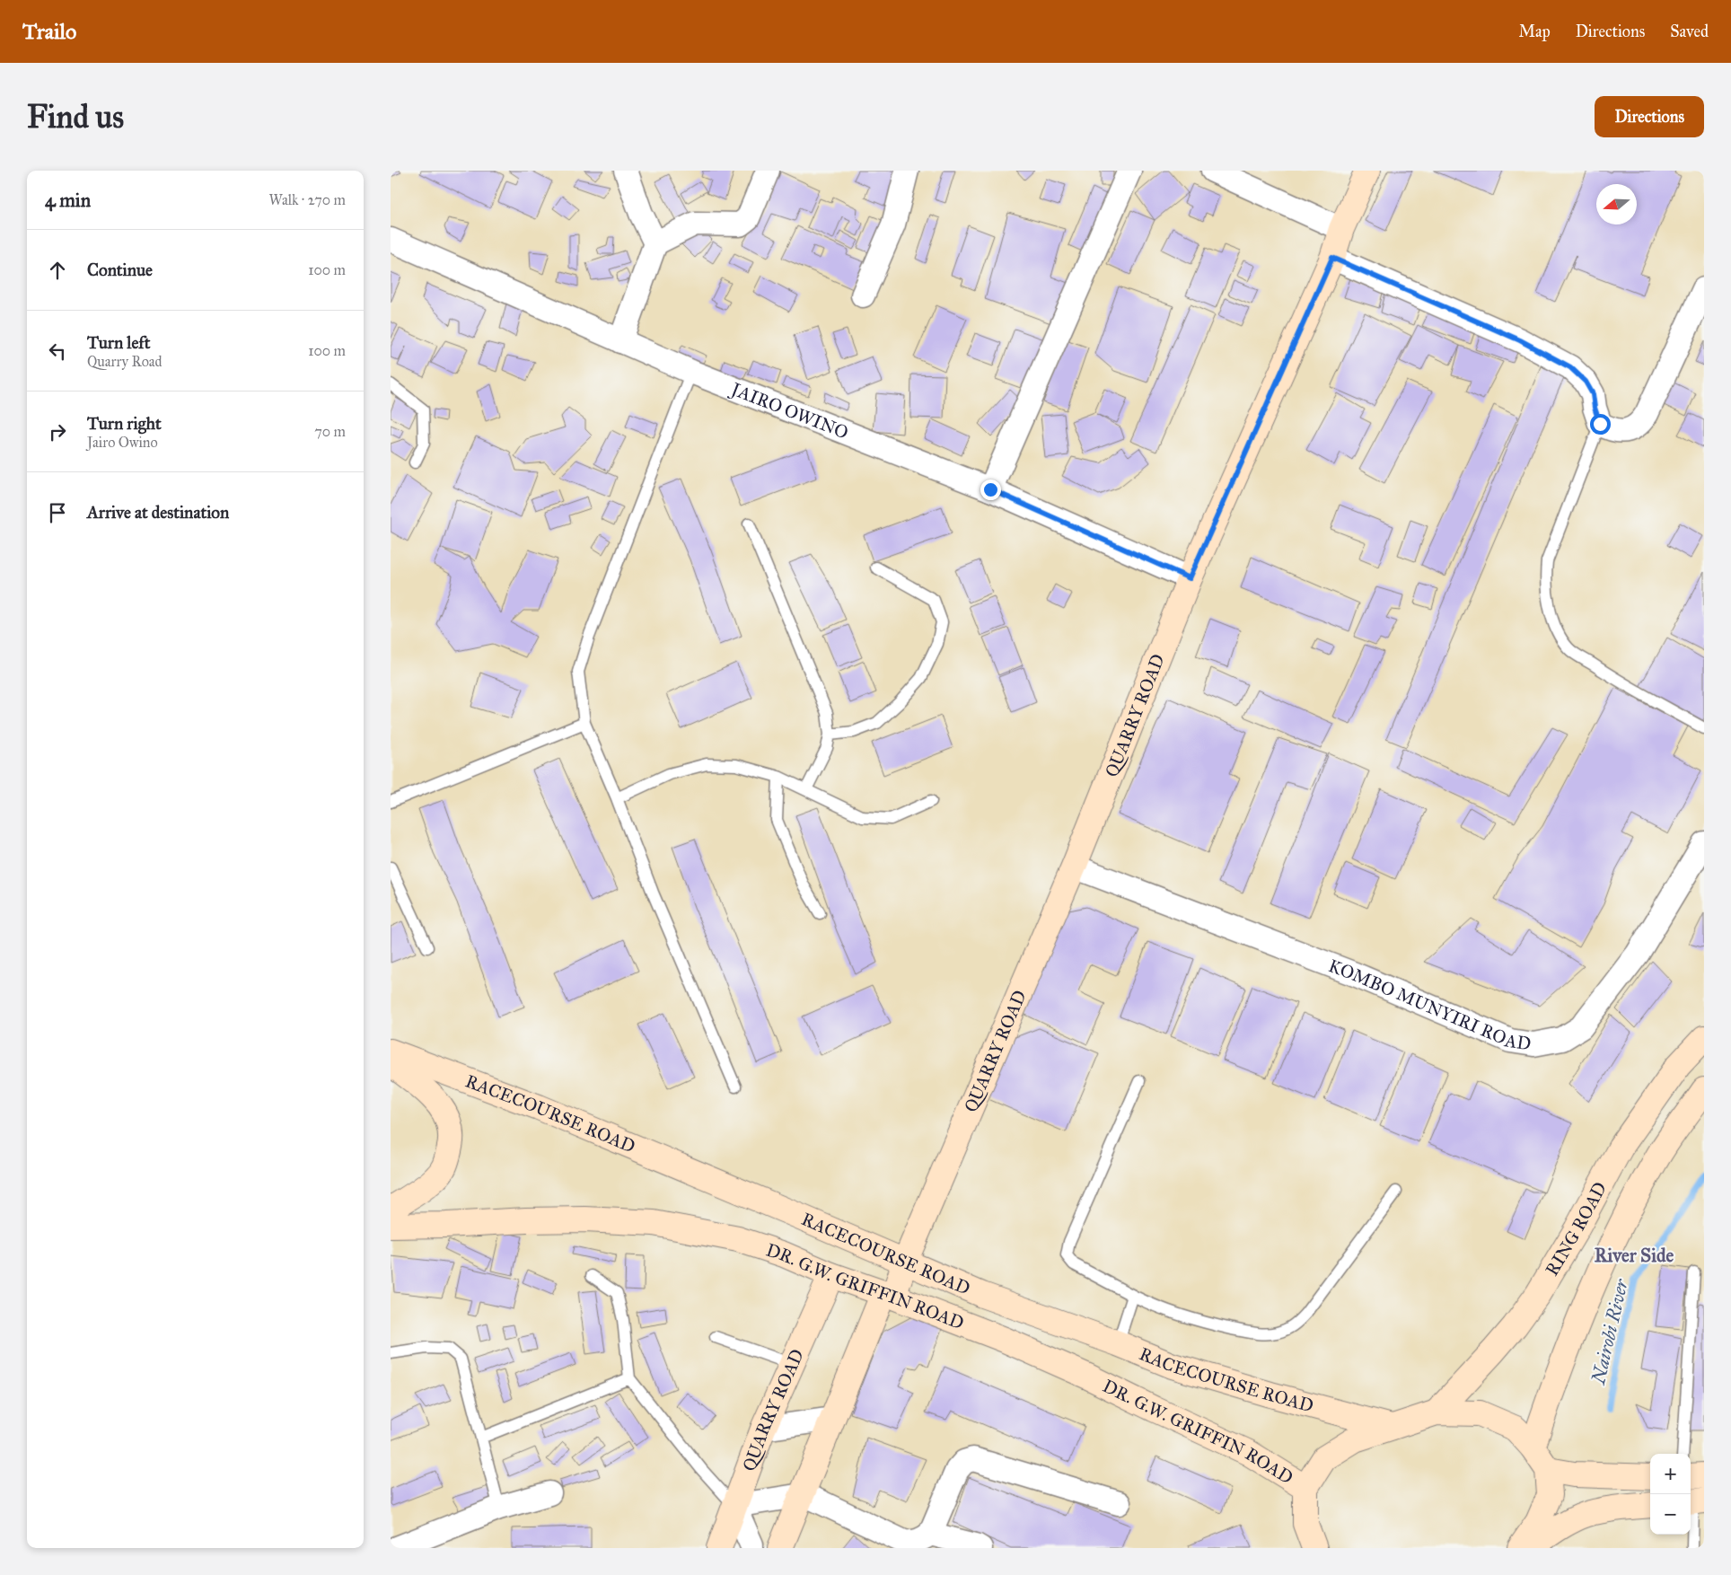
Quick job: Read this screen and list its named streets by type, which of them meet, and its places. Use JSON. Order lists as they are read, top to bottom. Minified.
{"streets":{"main road":["QUARRY ROAD","RACECOURSE ROAD","RING ROAD","DR. G.W. GRIFFIN ROAD"],"street":["JAIRO OWINO","KOMBO MUNYIRI ROAD"]},"crossings":[["JAIRO OWINO","QUARRY ROAD"],["QUARRY ROAD","KOMBO MUNYIRI ROAD"],["QUARRY ROAD","RACECOURSE ROAD"],["QUARRY ROAD","DR. G.W. GRIFFIN ROAD"]],"districts":["River Side"],"water":["Nairobi River"],"north":"left","page":{"header":"Trailo","nav":["Map","Directions","Saved"],"buttons":"Directions","title":"Find us","heading":["4 min","Walk · 270 m"],"list":[["Continue","100 m"],["Turn left","Quarry Road","100 m"],["Turn right","Jairo Owino","70 m"],"Arrive at destination"],"map_buttons":["+","−"]}}
